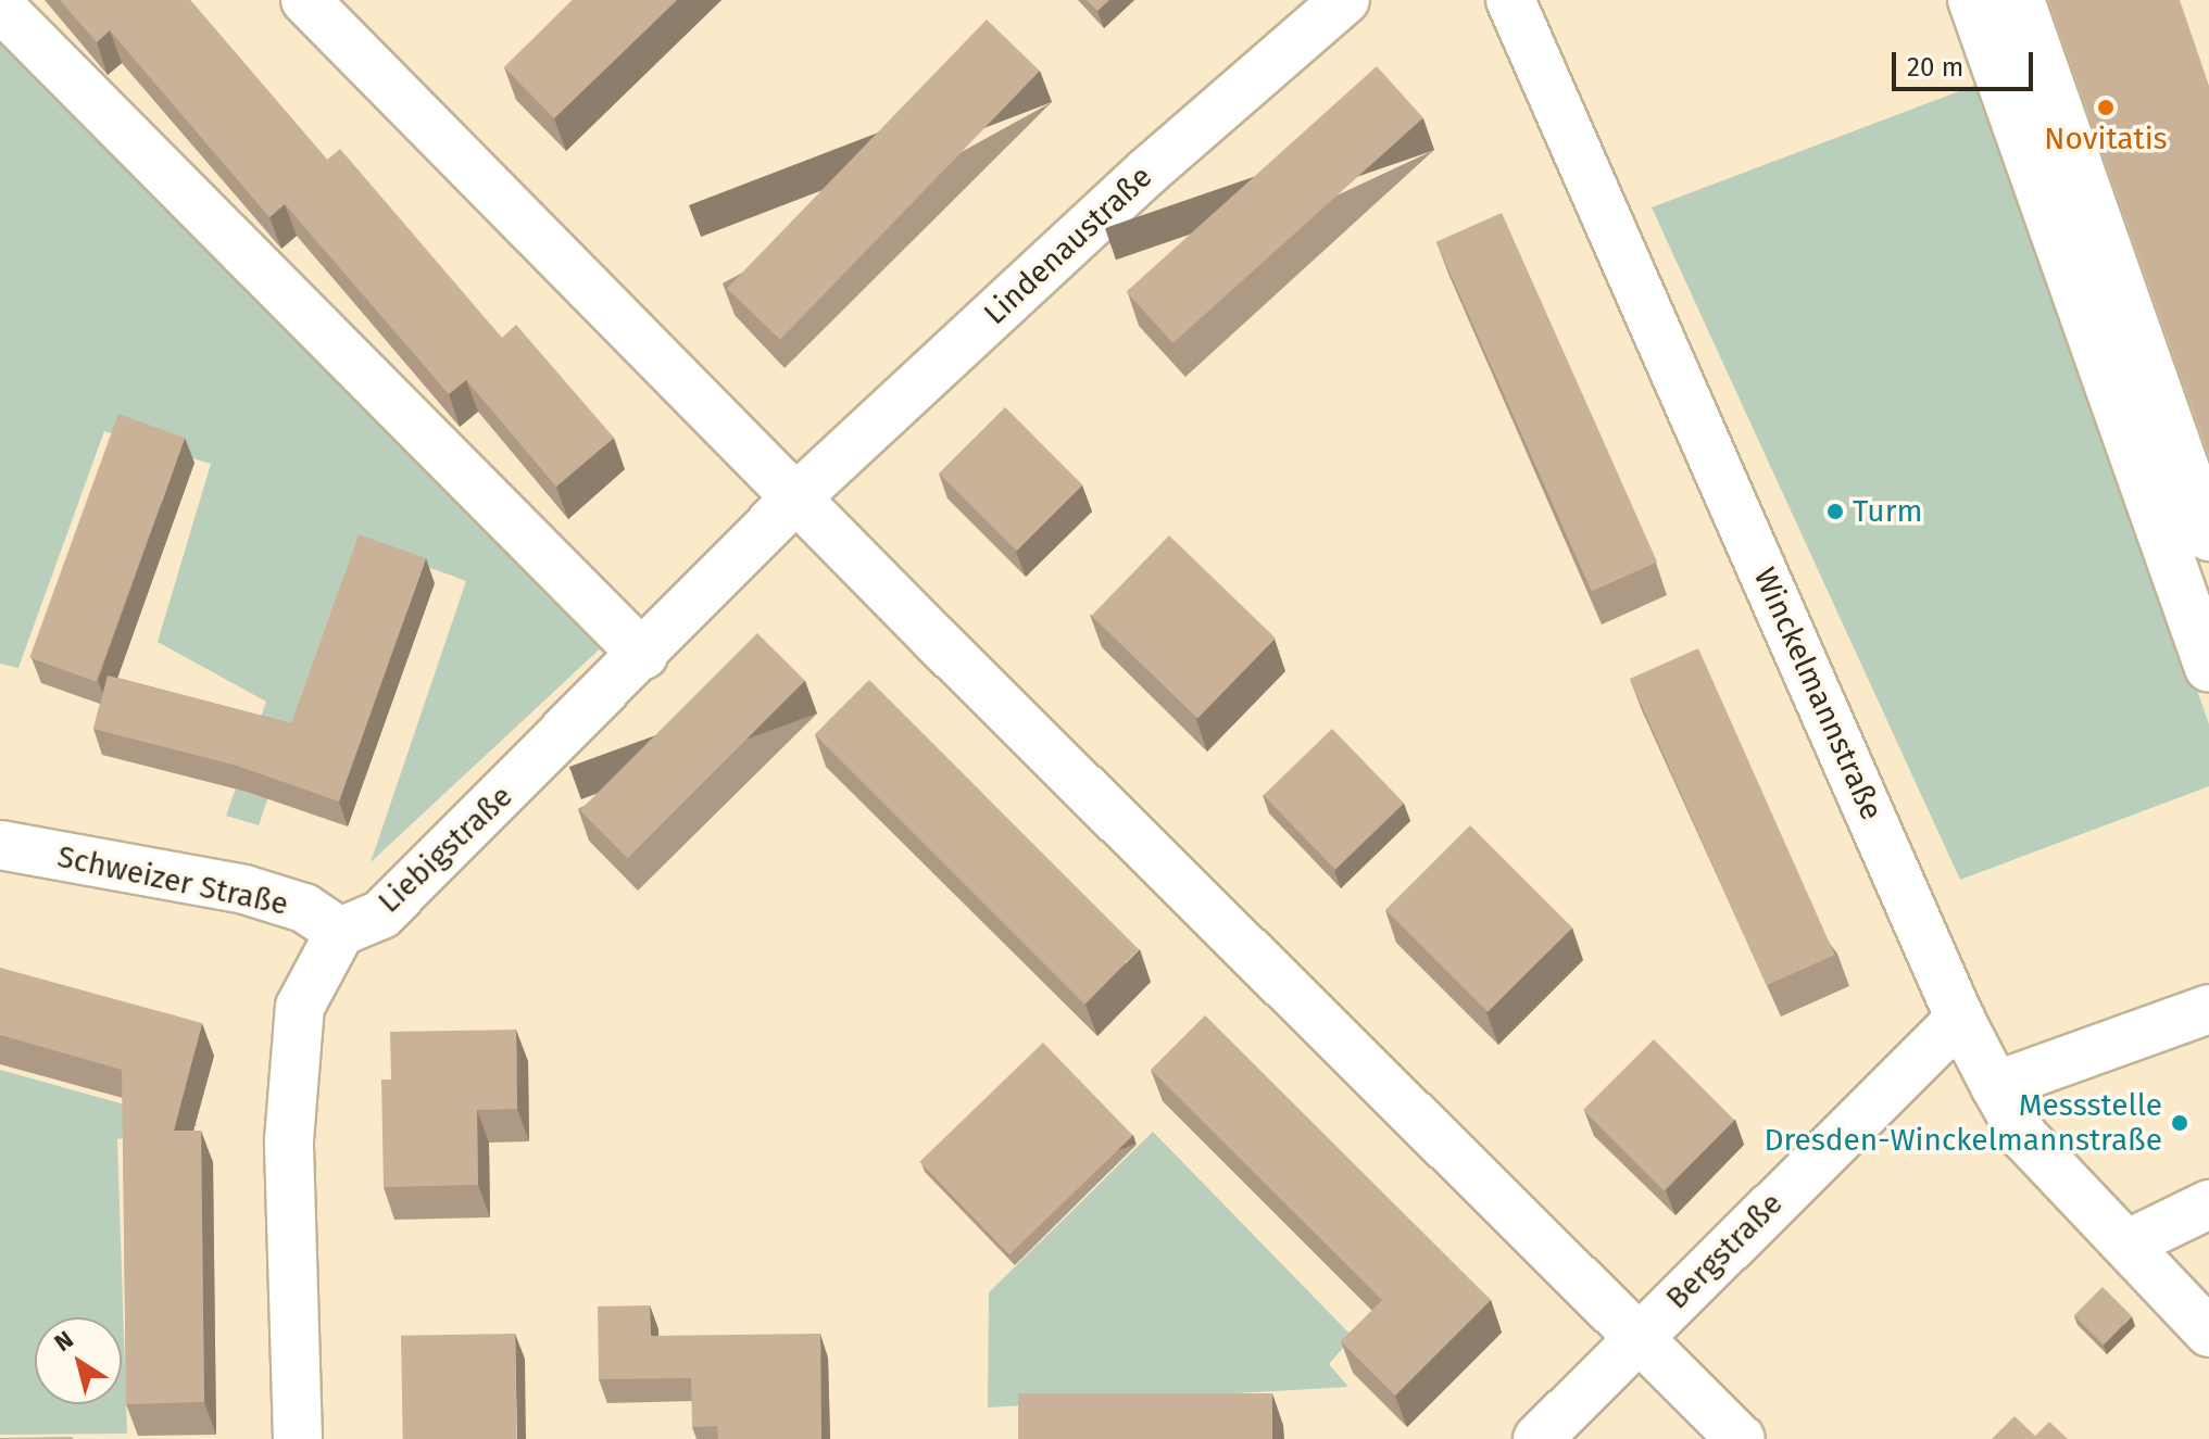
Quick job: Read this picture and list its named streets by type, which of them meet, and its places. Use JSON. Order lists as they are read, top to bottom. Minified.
{"streets":{"street":["Lindenaustraße","Winckelmannstraße","Liebigstraße","Schweizer Straße","Bergstraße"]},"crossings":[["Lindenaustraße","Liebigstraße"],["Winckelmannstraße","Bergstraße"],["Liebigstraße","Schweizer Straße"]],"places":["Novitatis","Turm","Messstelle Dresden-Winckelmannstraße"],"scale_bar":"20 m","north":"top left"}
